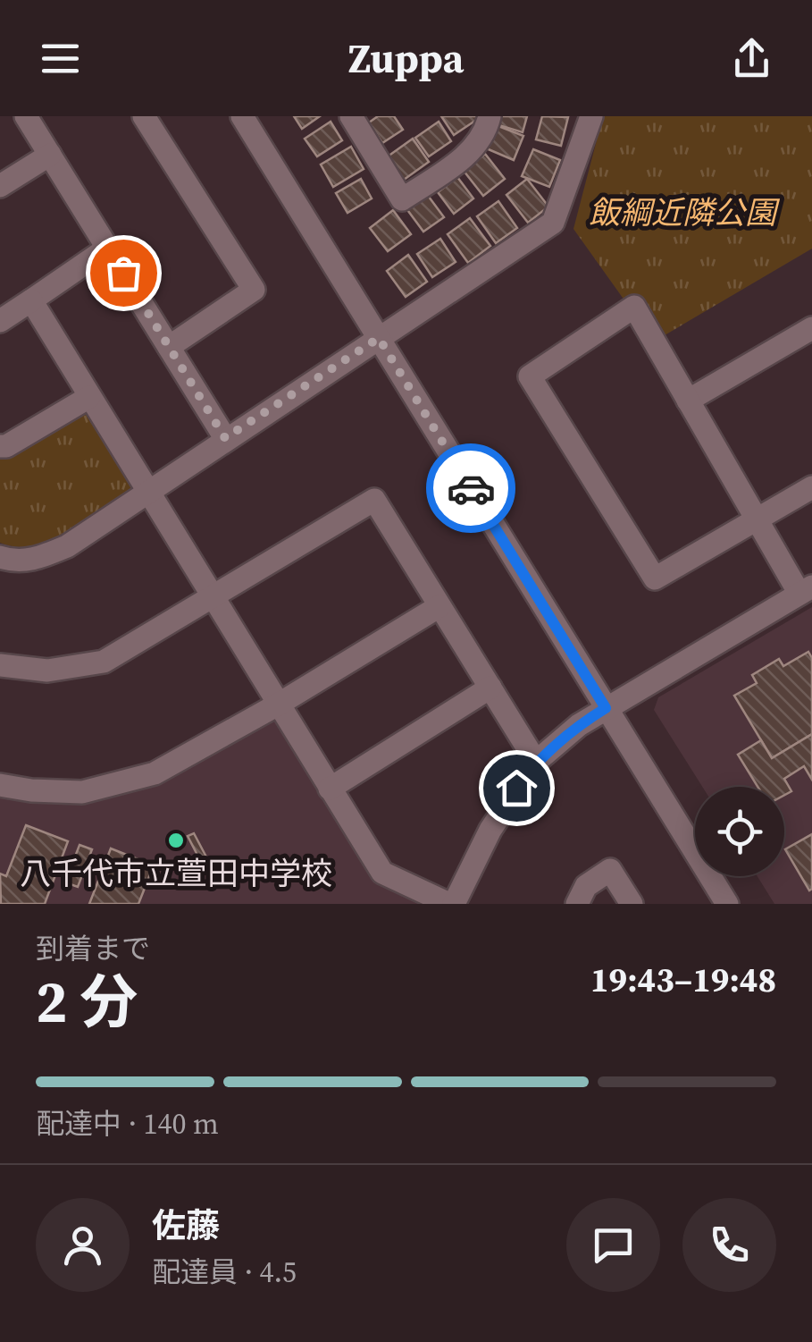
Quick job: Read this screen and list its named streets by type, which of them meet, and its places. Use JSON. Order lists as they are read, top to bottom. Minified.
{"parks":["飯綱近隣公園"],"places":["八千代市立萱田中学校"],"page":{"header":"Zuppa","heading":["2 分","到着まで","19:43–19:48"],"panel":["佐藤","配達員 · 4.5"],"bar":"配達中 · 140 m"}}
